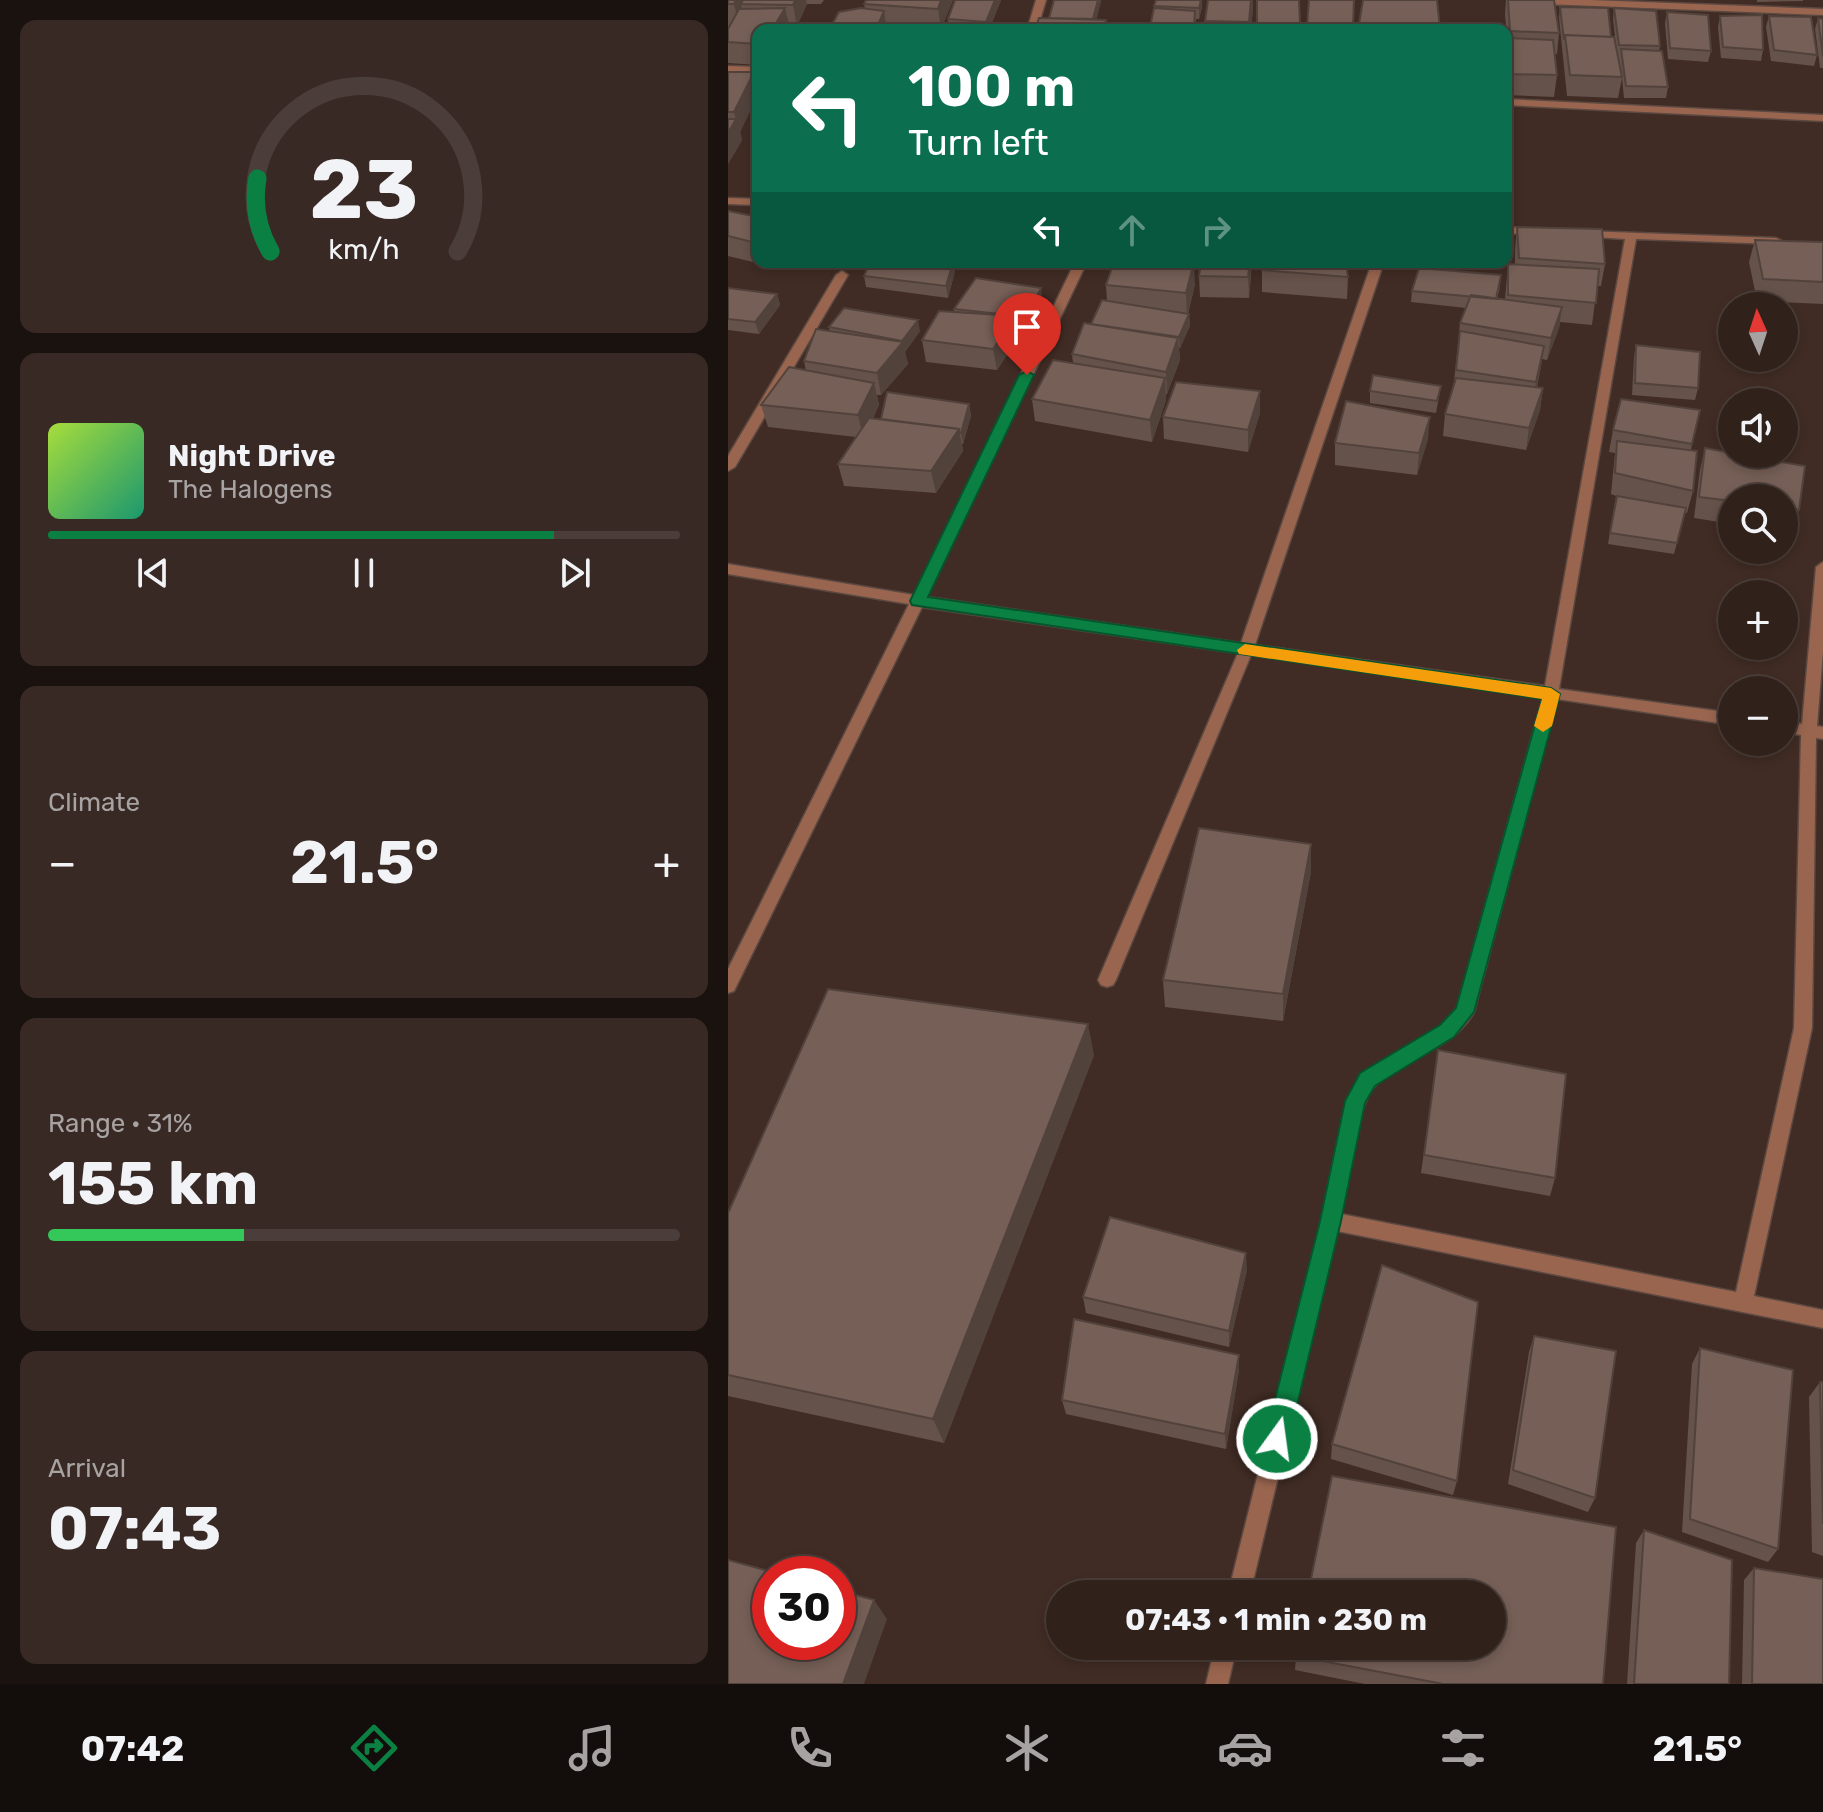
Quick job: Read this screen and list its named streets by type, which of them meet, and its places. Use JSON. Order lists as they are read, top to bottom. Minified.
{"north":"top","page":{"turn":["100 m","Turn left"],"map_buttons":["+","−"],"song":["Night Drive","The Halogens"],"tile":["Climate",["Range · 31%","155 km"],["Arrival","07:43"]],"heat":["−","21.5°","+"],"limit":"30","trip":"07:43 · 1 min · 230 m","tabs":["07:42","21.5°"],"gauge":["23","km/h"]}}
